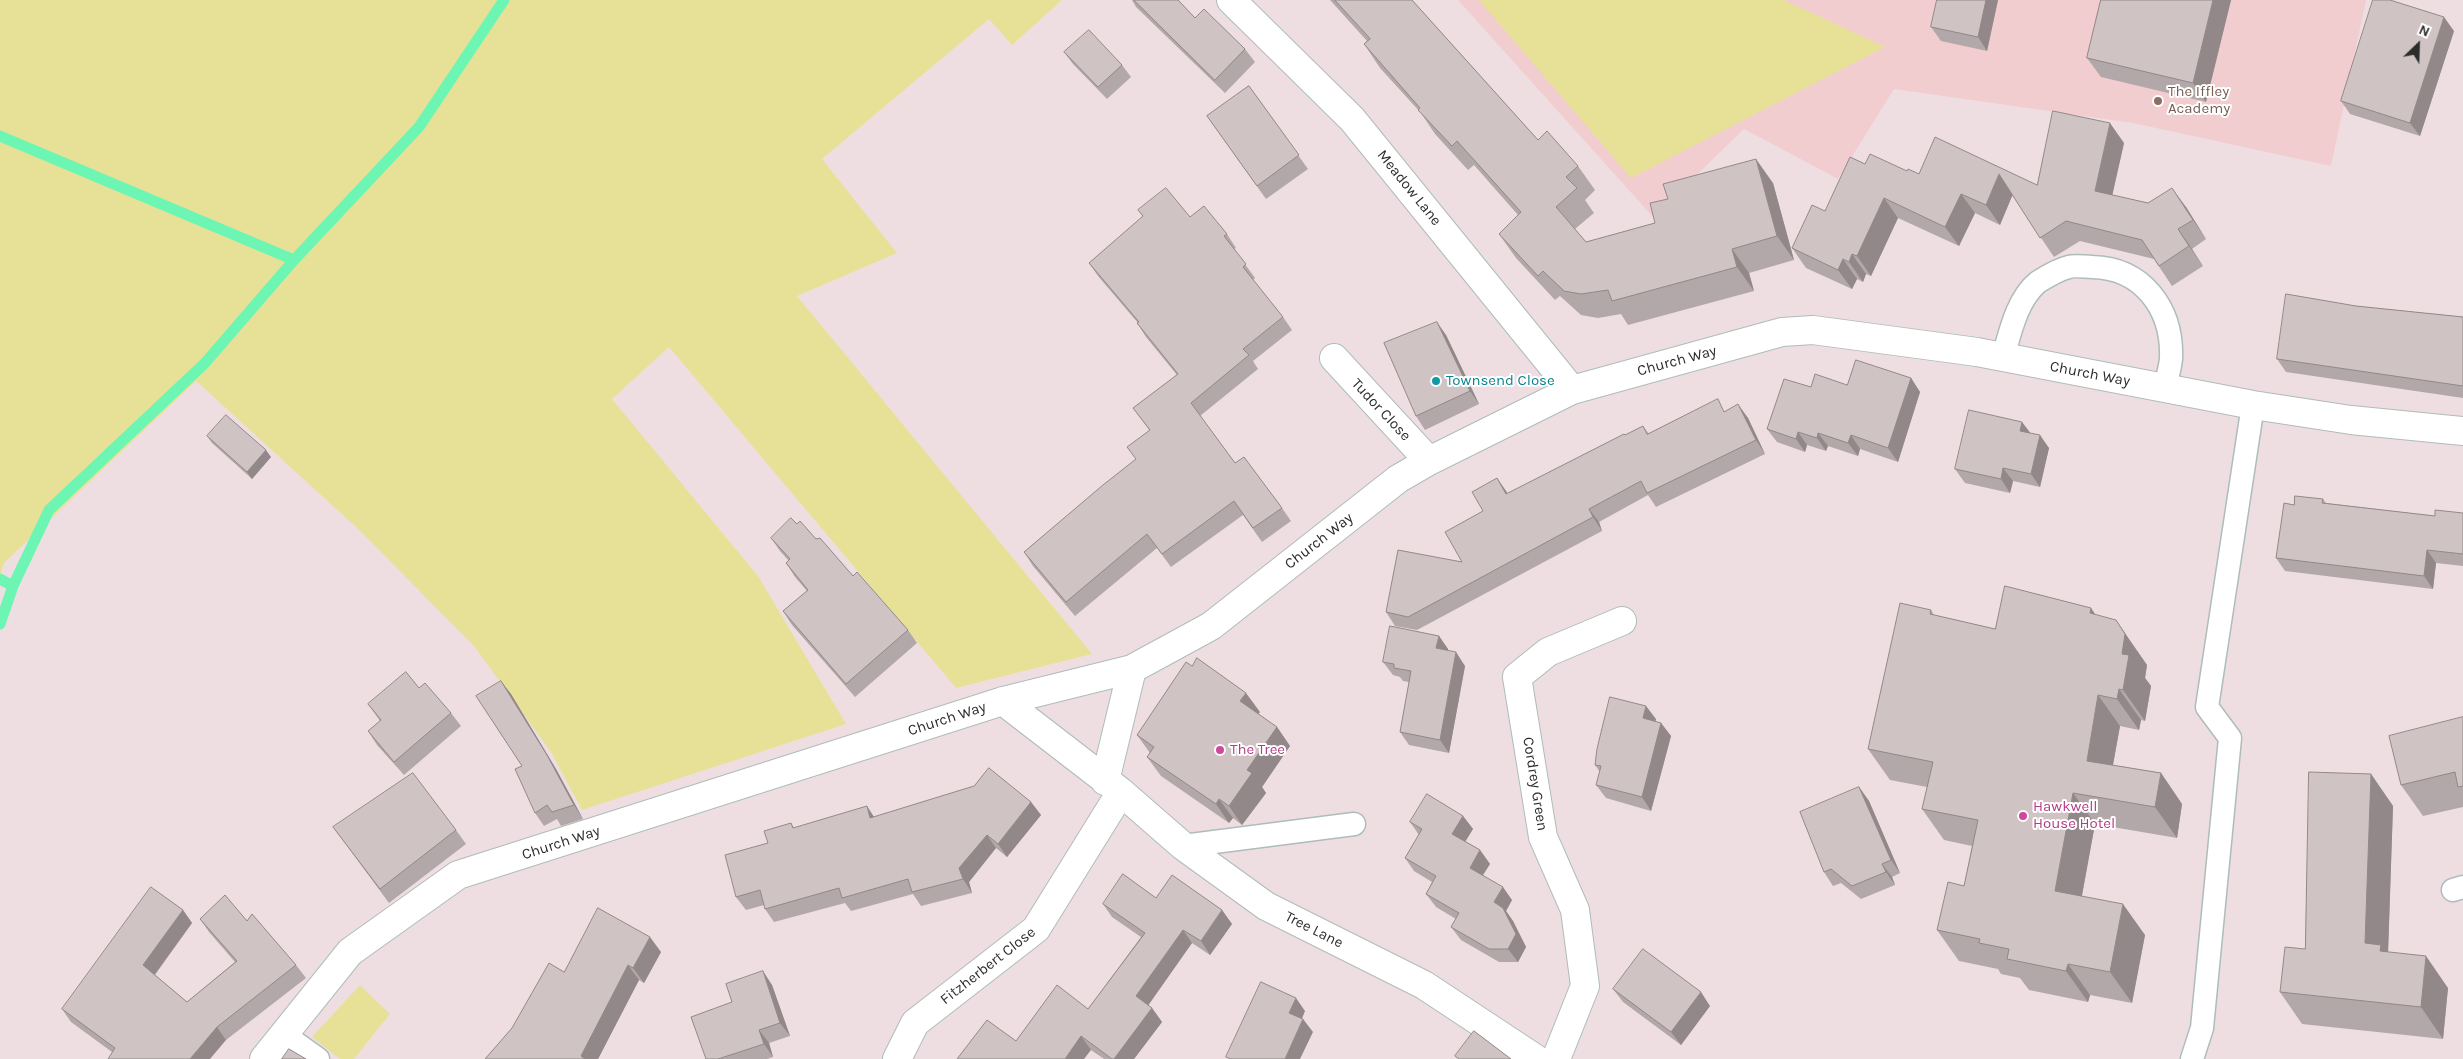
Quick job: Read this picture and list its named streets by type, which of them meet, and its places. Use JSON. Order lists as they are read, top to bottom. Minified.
{"streets":{"street":["Meadow Lane","Church Way","Tudor Close","Cordrey Green","Tree Lane","Fitzherbert Close"]},"crossings":[["Meadow Lane","Church Way"],["Church Way","Tudor Close"],["Church Way","Tree Lane"],["Tree Lane","Fitzherbert Close"]],"places":["The Iffley Academy","Townsend Close","The Tree","Hawkwell House Hotel"],"north":"top right"}
